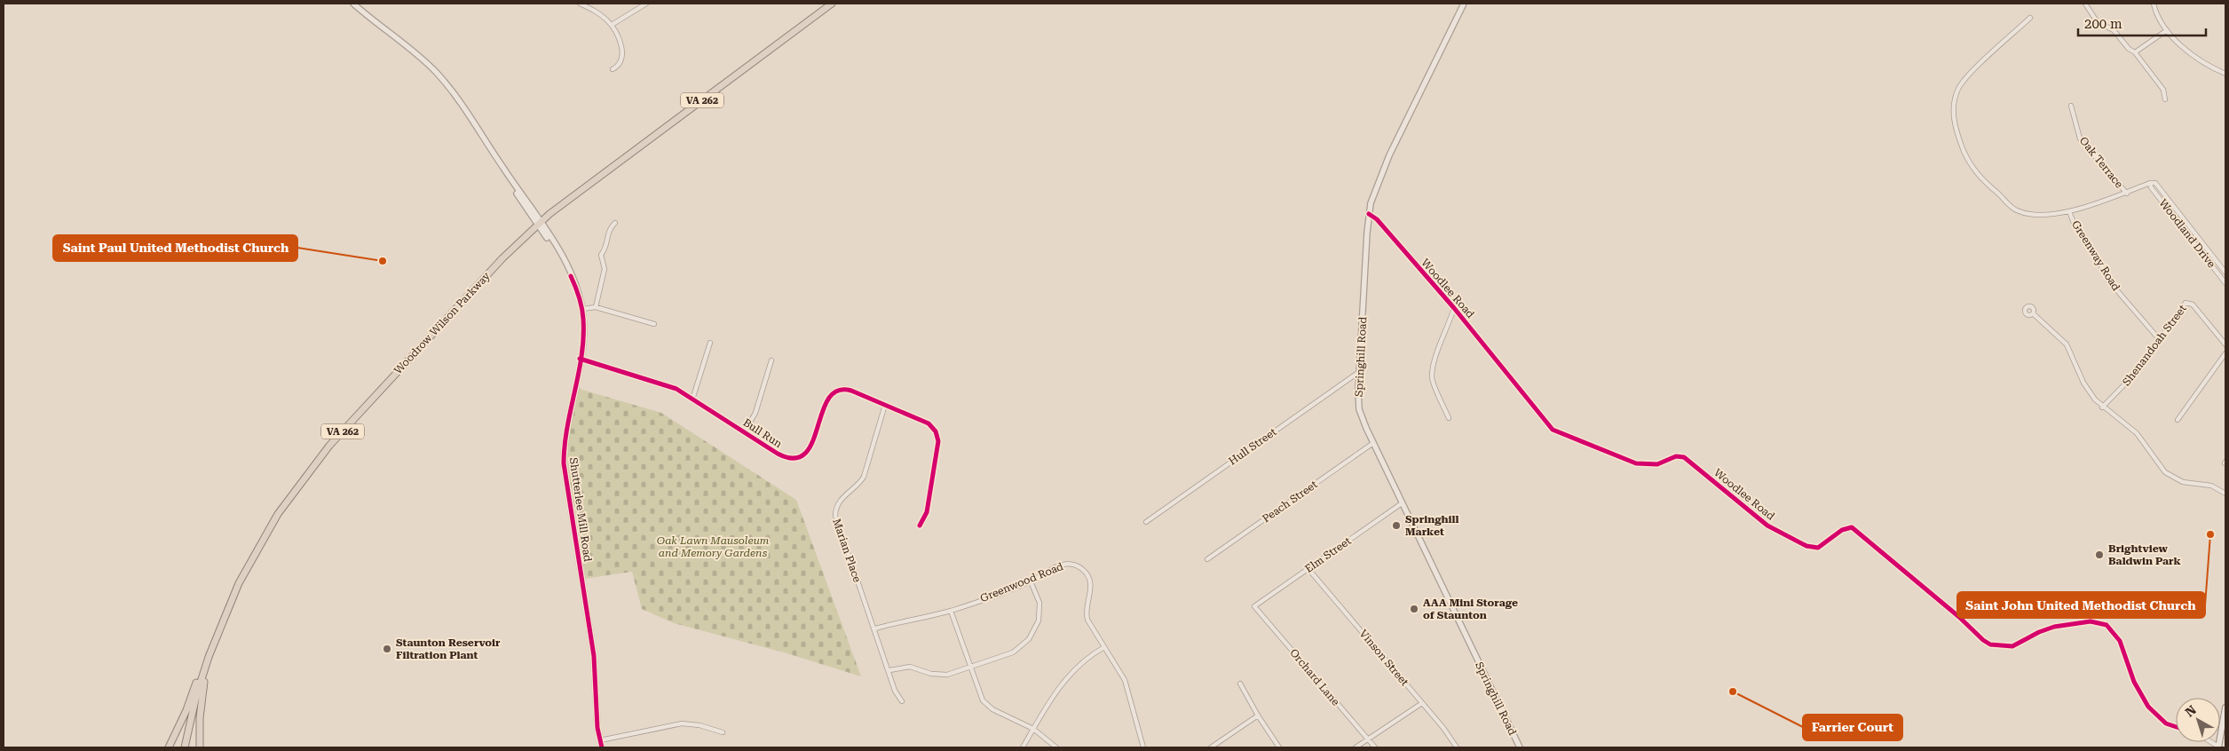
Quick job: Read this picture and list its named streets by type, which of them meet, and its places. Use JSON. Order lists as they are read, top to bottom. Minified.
{"streets":{"highway":["VA 262","Woodrow Wilson Parkway"],"street":["Oak Terrace","Woodland Drive","Greenway Road","Woodlee Road","Shenandoah Street","Springhill Road","Bull Run","Hull Street","Peach Street","Shutterlee Mill Road","Marian Place","Elm Street","Greenwood Road","Vinson Street","Orchard Lane"]},"crossings":[["Greenway Road","Shenandoah Street"],["Woodlee Road","Springhill Road"],["Woodrow Wilson Parkway","Shutterlee Mill Road"],["Springhill Road","Hull Street"],["Springhill Road","Peach Street"],["Springhill Road","Elm Street"],["Bull Run","Shutterlee Mill Road"],["Bull Run","Marian Place"],["Marian Place","Greenwood Road"],["Elm Street","Vinson Street"],["Elm Street","Orchard Lane"]],"parks":["Oak Lawn Mausoleum and Memory Gardens"],"places":["Saint Paul United Methodist Church","Springhill Market","Saint John United Methodist Church","Brightview Baldwin Park","AAA Mini Storage of Staunton","Staunton Reservoir Filtration Plant","Farrier Court"],"scale_bar":"200 m","north":"top left"}
